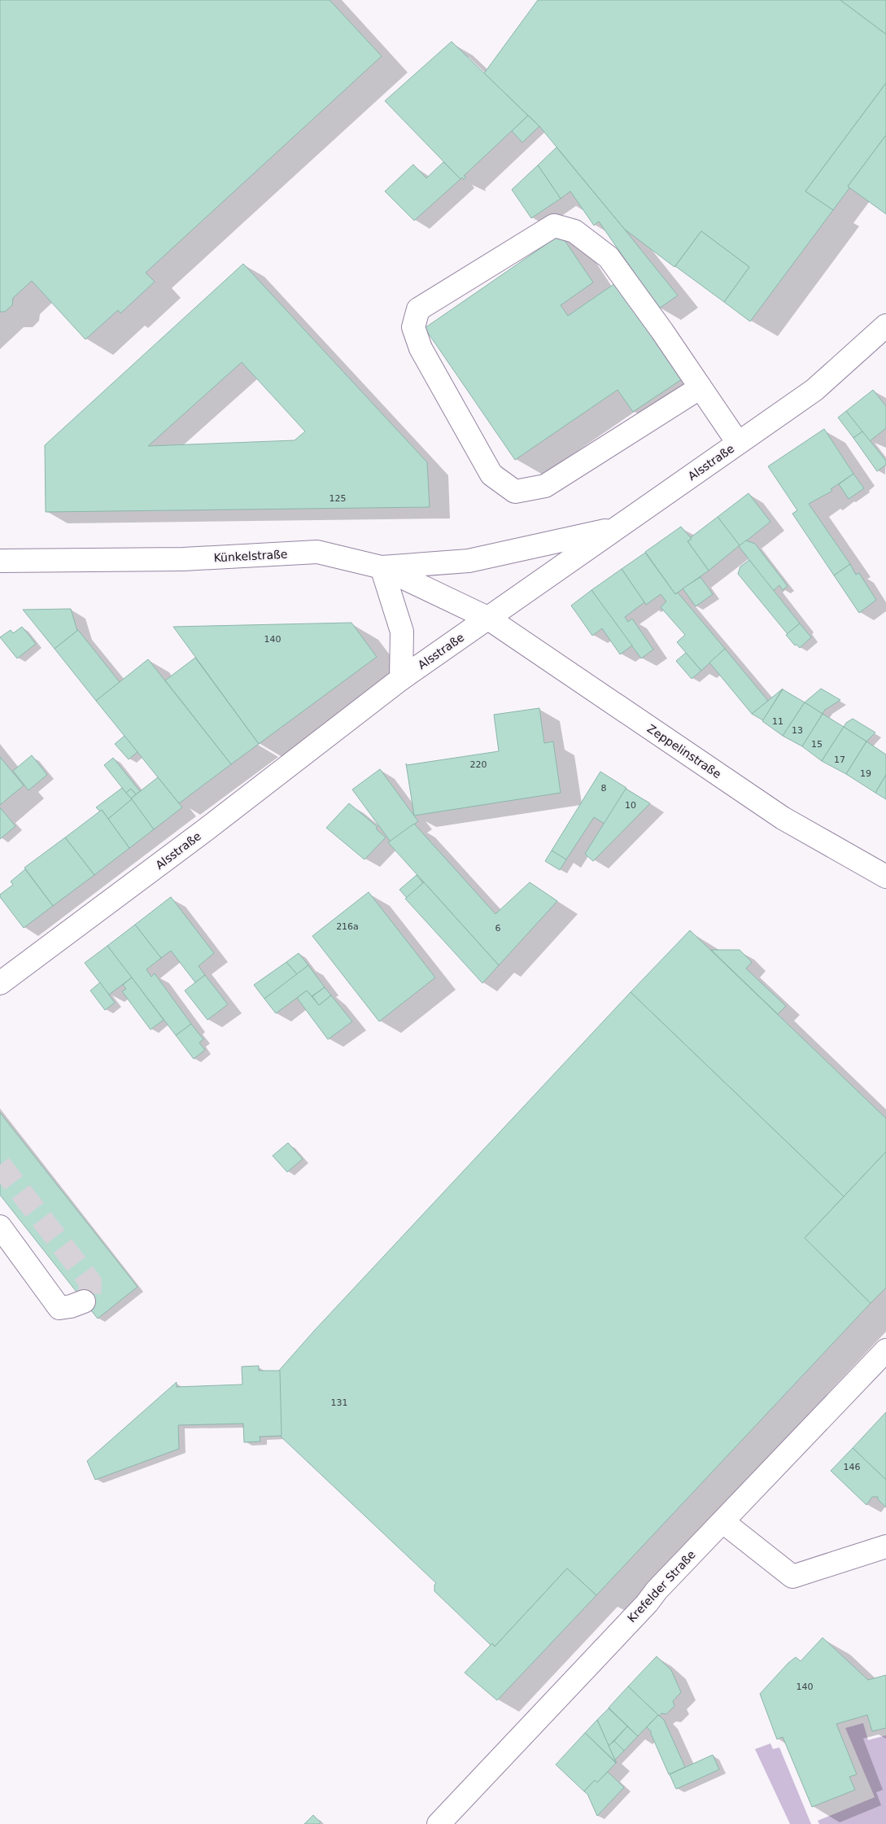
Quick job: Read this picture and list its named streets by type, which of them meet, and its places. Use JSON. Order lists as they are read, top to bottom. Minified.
{"streets":{"street":["Alsstraße","Künkelstraße","Zeppelinstraße","Krefelder Straße"]},"crossings":[["Alsstraße","Künkelstraße"],["Alsstraße","Zeppelinstraße"],["Künkelstraße","Zeppelinstraße"]],"house_numbers":["125","140","11","13","15","17","220","19","8","10","216a","6","131","146","140"]}
